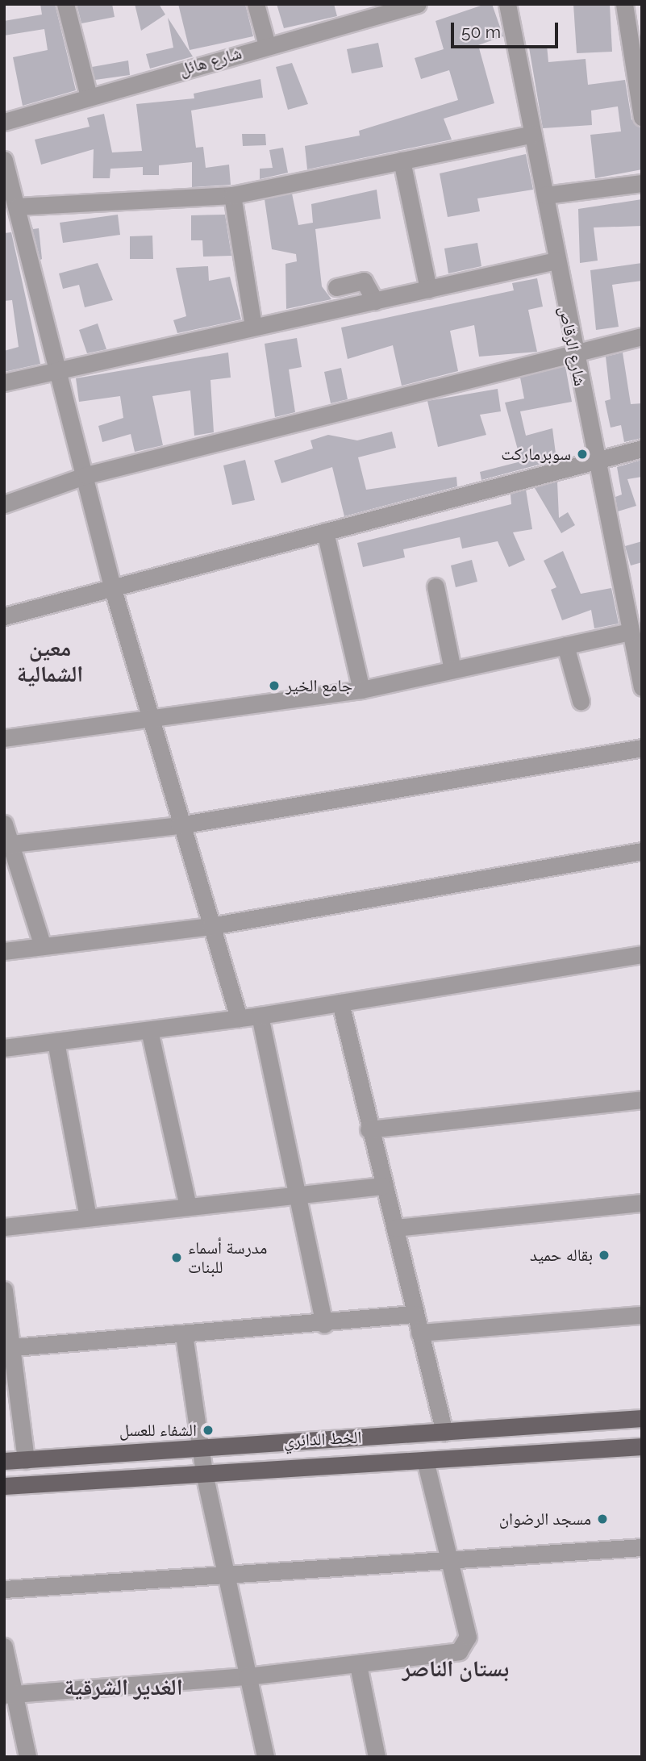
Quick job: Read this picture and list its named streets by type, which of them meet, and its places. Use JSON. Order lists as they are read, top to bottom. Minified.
{"streets":{"main road":["الخط الدائري"],"street":["شارع هائل","شارع الرقاص"]},"districts":["معين الشمالية","بستان الناصر","الغدير الشرقية"],"places":["سوبرماركت","جامع الخير","بقاله حميد","مدرسة أسماء للبنات","الشفاء للعسل","مسجد الرضوان"],"scale_bar":"50 m"}
